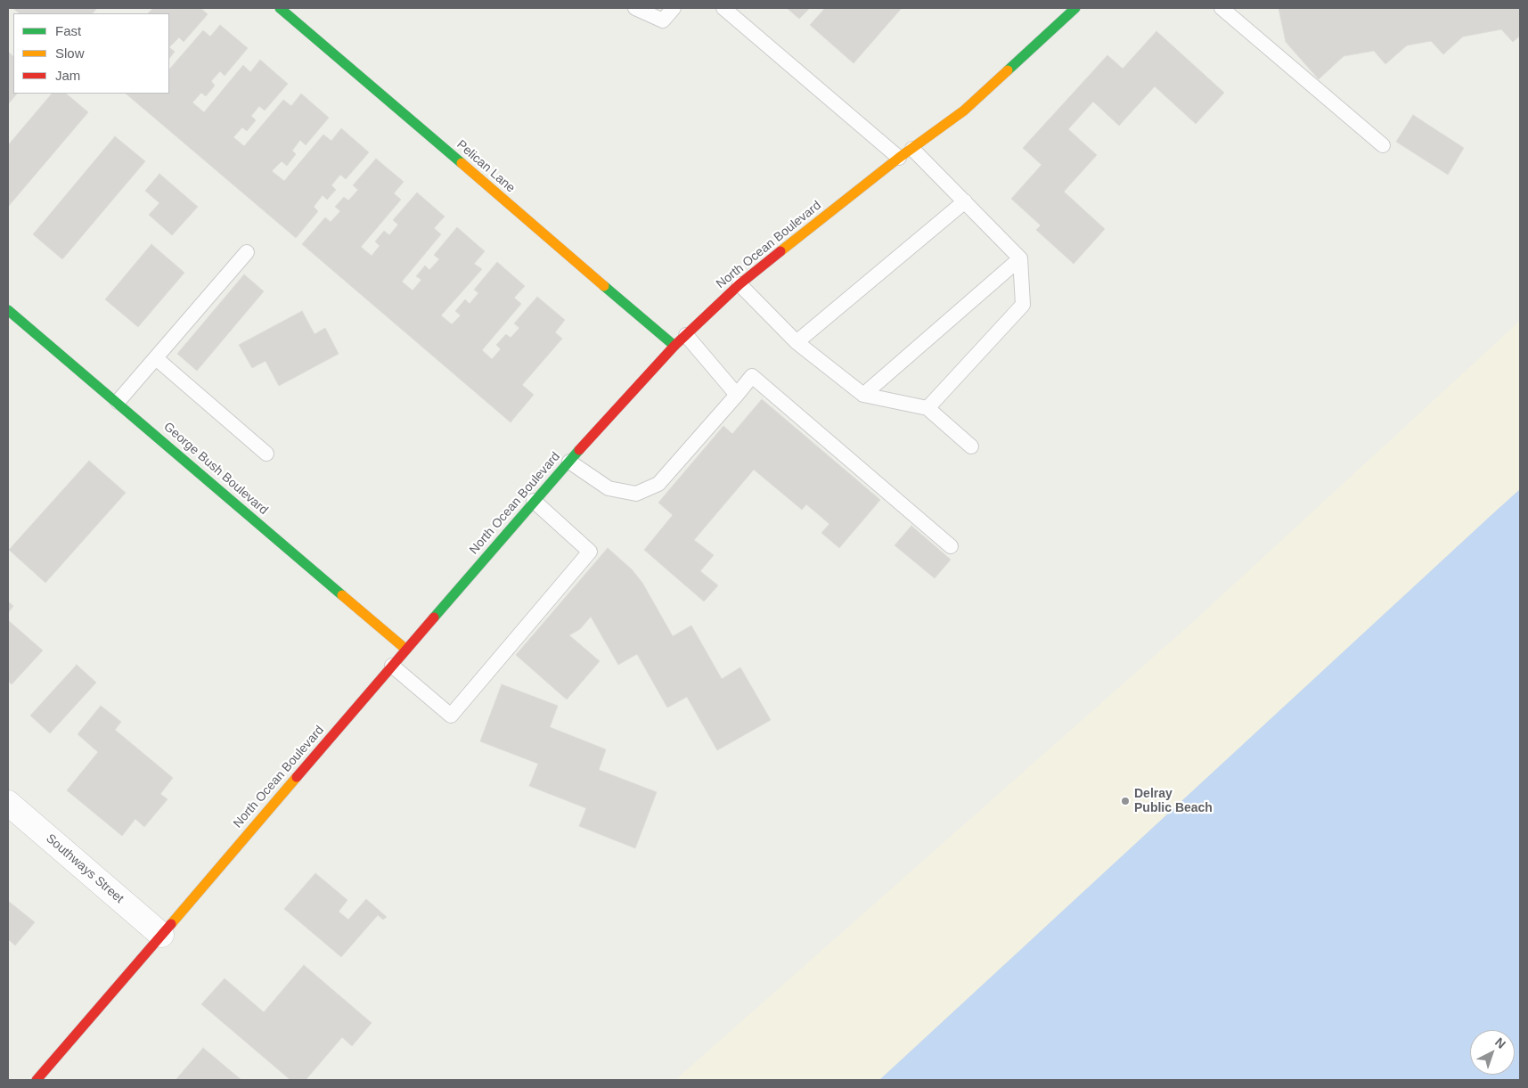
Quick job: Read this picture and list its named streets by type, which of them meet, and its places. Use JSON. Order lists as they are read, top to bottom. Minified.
{"streets":{"main road":["Pelican Lane","North Ocean Boulevard","George Bush Boulevard"],"street":["Southways Street"]},"crossings":[["Pelican Lane","North Ocean Boulevard"],["North Ocean Boulevard","George Bush Boulevard"],["North Ocean Boulevard","Southways Street"]],"places":["Delray Public Beach"],"legend":["Fast","Slow","Jam"],"north":"top right"}
